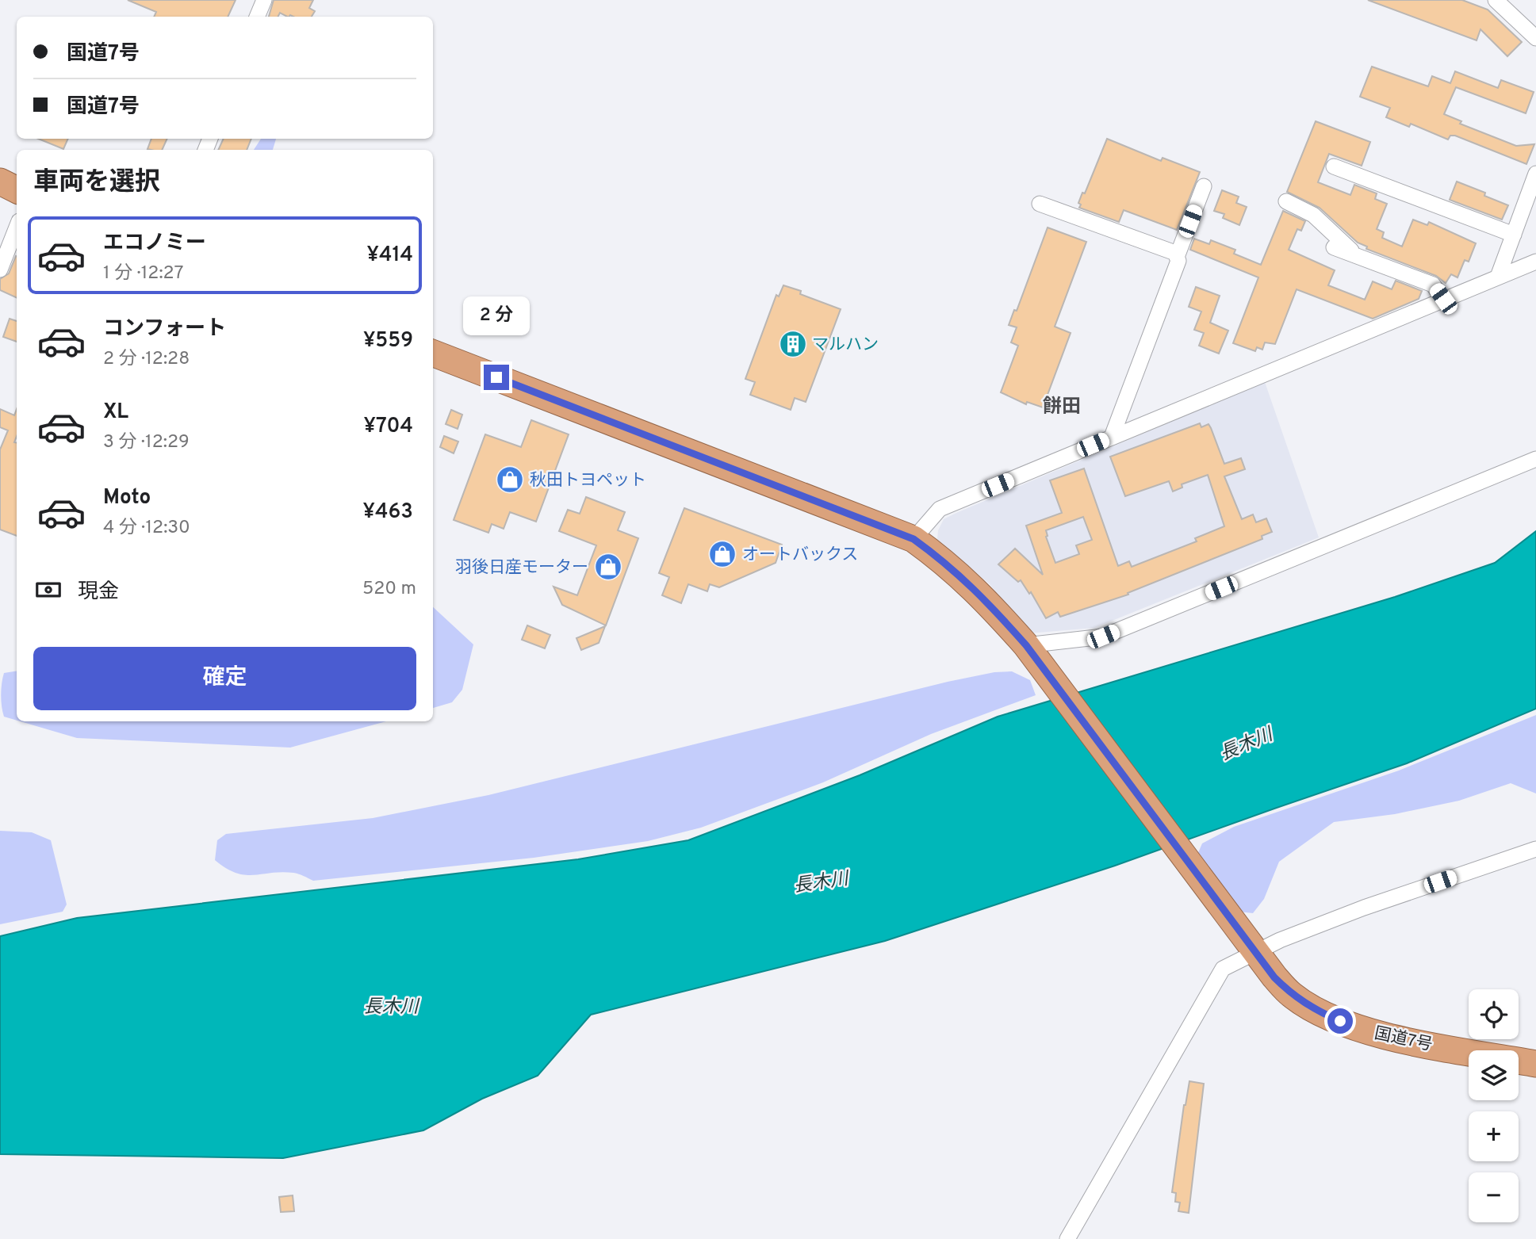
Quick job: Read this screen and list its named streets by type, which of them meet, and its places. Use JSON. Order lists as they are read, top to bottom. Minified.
{"streets":{"highway":["国道7号"]},"districts":["餅田"],"water":["長木川"],"places":{"building":["マルハン"],"shop":["秋田トヨペット","オートバックス","羽後日産モーター"]},"page":{"banner":["国道7号","国道7号"],"heading":"車両を選択","list":[{"name":"エコノミー","note":"1 分 · 12:27","value":"¥414"},{"name":"コンフォート","note":"2 分 · 12:28","value":"¥559"},{"name":"XL","note":"3 分 · 12:29","value":"¥704"},{"name":"Moto","note":"4 分 · 12:30","value":"¥463"}],"bubble":"2 分","pay":["現金","520 m"],"buttons":"確定","map_buttons":["+","−"]}}
